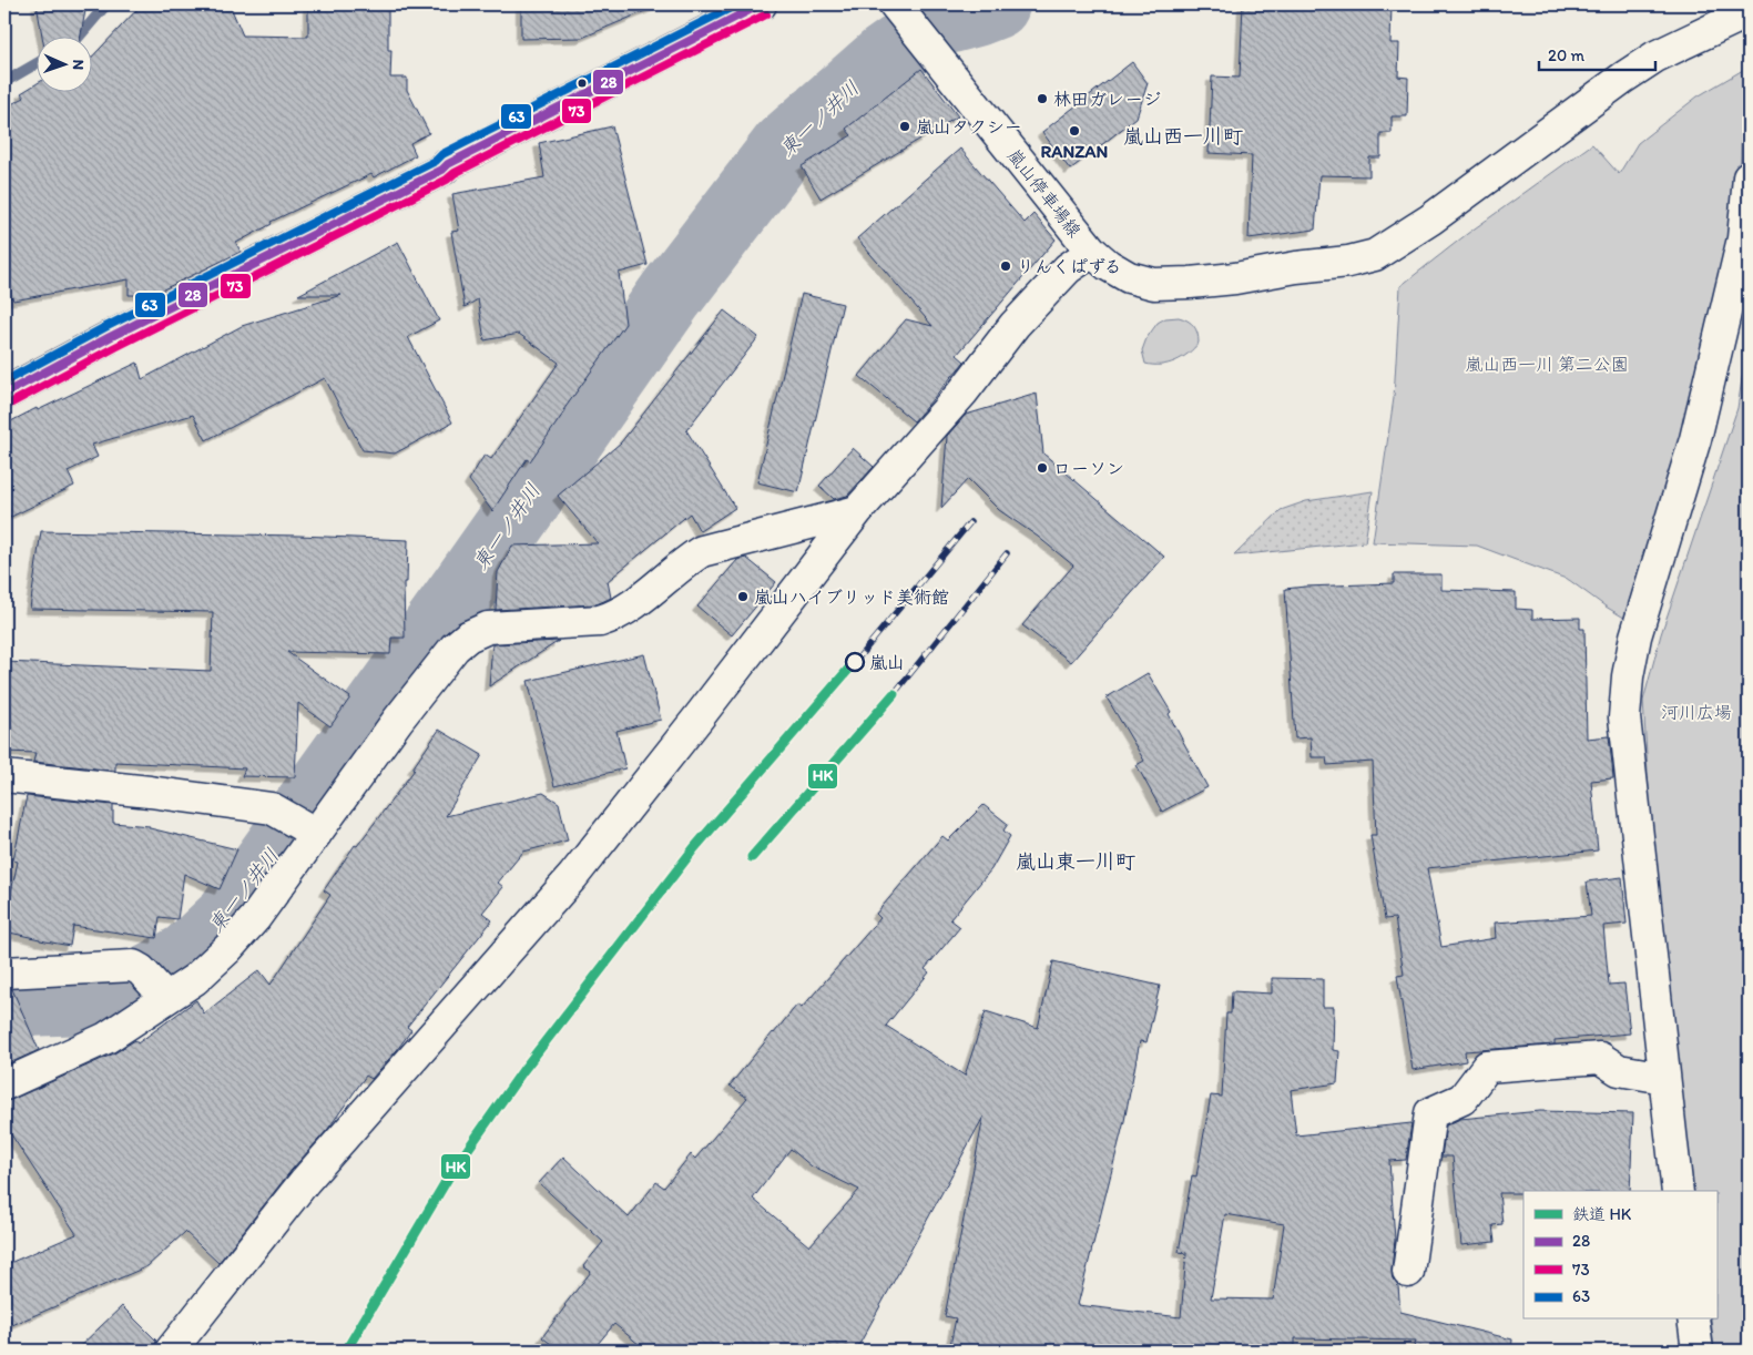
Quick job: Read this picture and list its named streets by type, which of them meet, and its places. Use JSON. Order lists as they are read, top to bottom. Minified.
{"streets":{"street":["嵐山停車場線"]},"districts":["嵐山西一川町","嵐山東一川町"],"water":["東一ノ井川"],"parks":["嵐山西一川 第二公園","河川広場"],"places":["林田ガレージ","嵐山タクシー","RANZAN","りんくぱずる","ローソン","嵐山ハイブリッド美術館","嵐山"],"lines":["transit line 28","transit line 63","transit line 73","rail line HK"],"legend":["鉄道 HK","28","73","63"],"scale_bar":"20 m","north":"right"}
